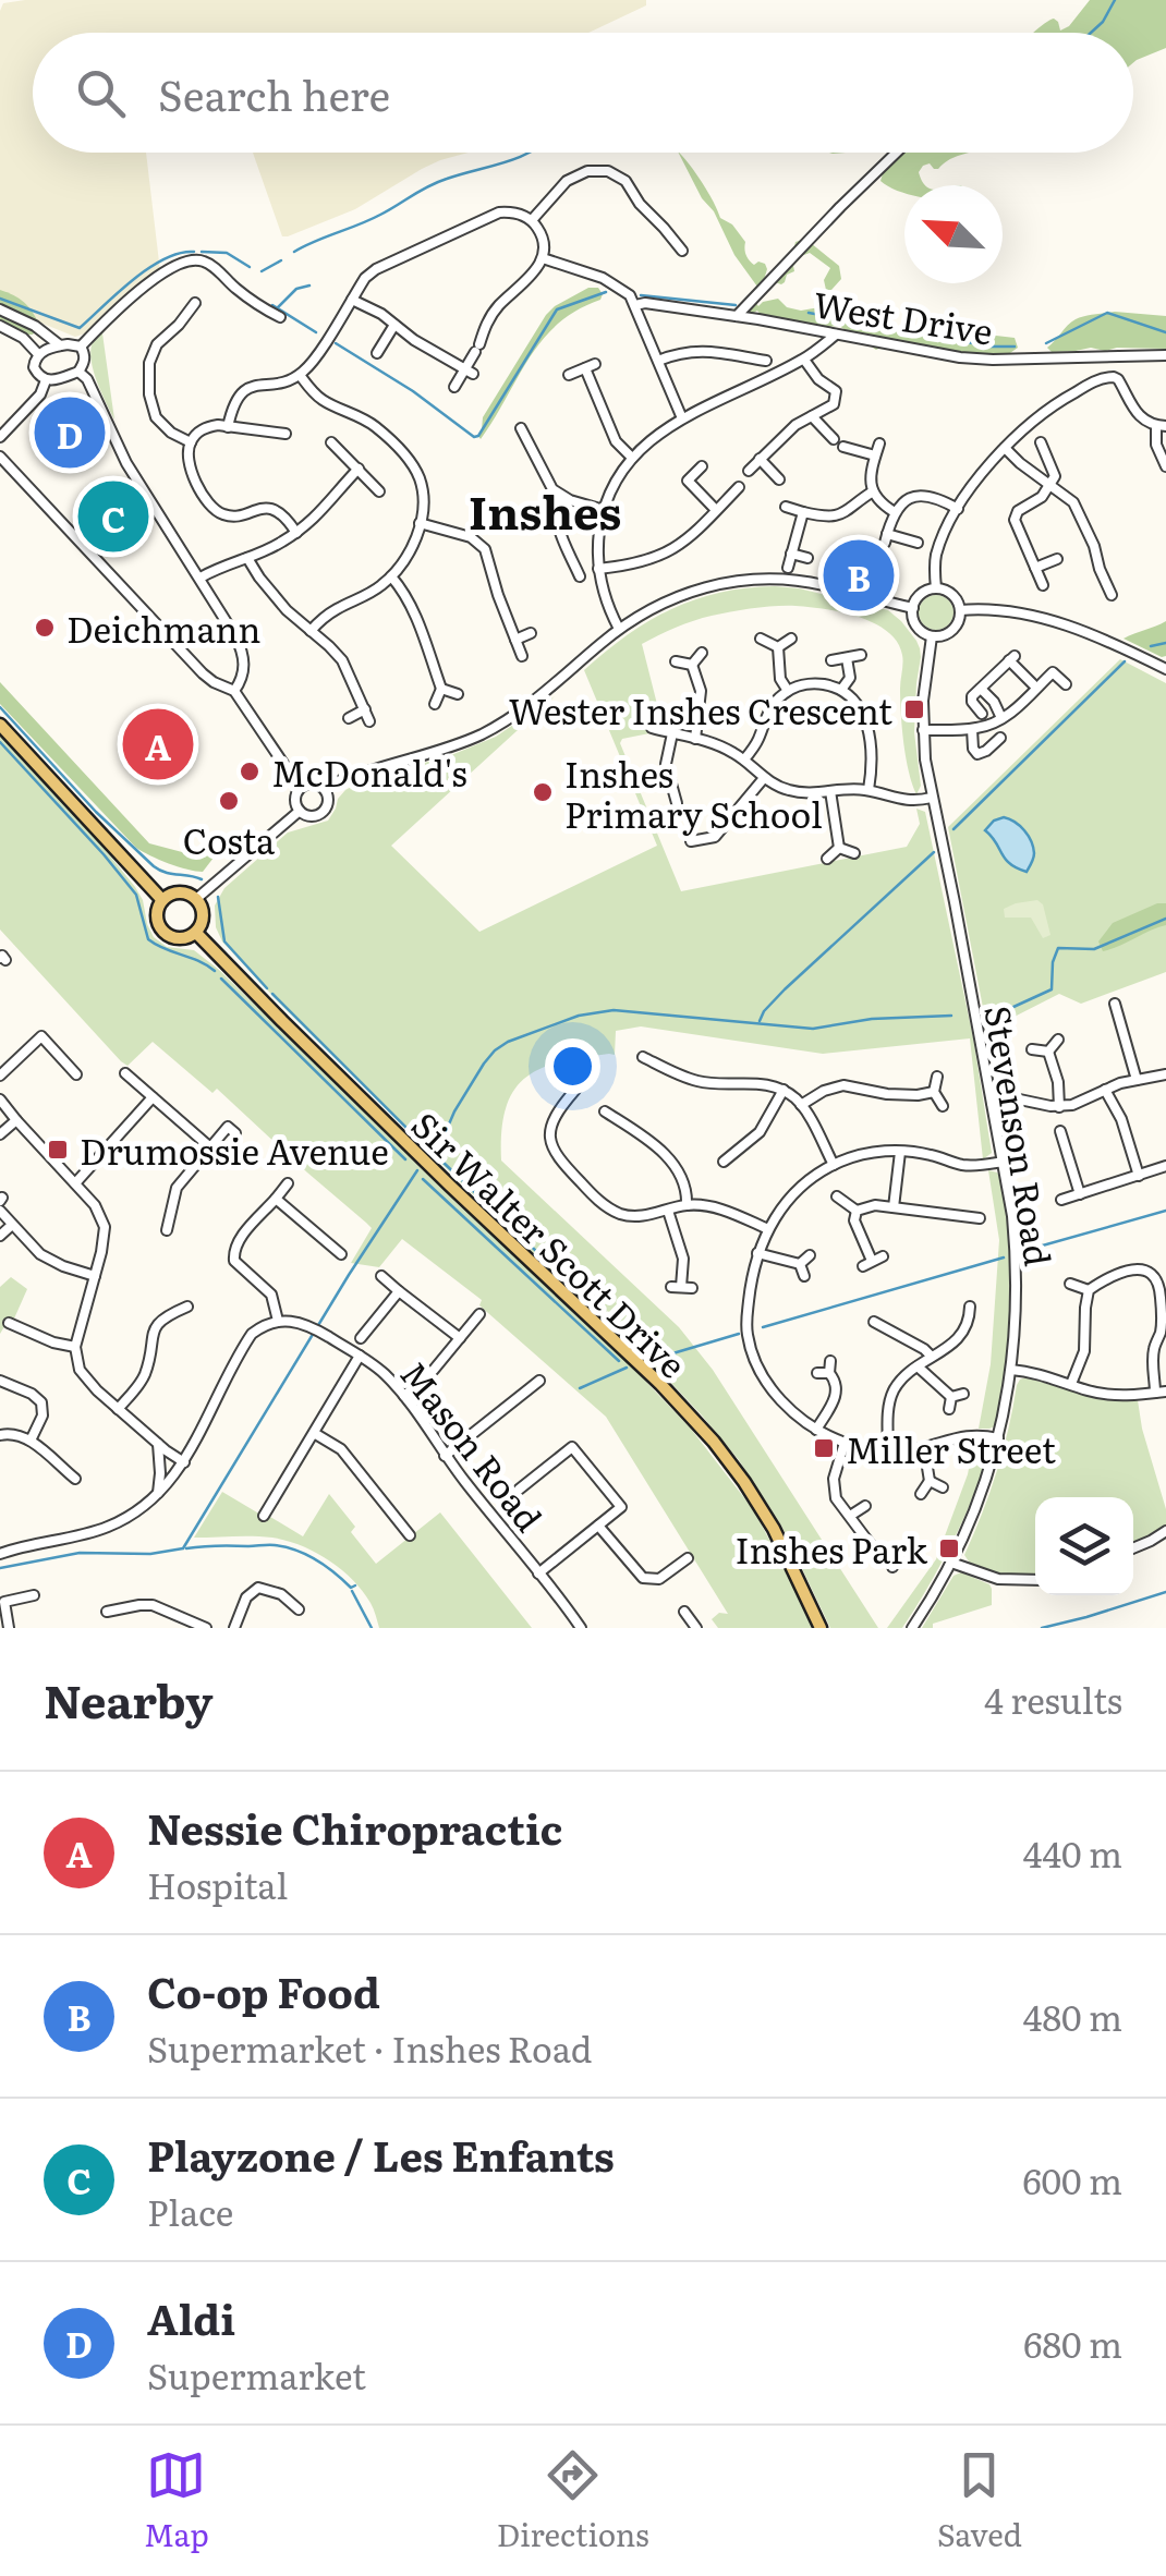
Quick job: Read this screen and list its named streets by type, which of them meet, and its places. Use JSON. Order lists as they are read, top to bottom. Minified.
{"streets":{"main road":["Sir Walter Scott Drive"],"street":["West Drive","Stevenson Road","Mason Road"]},"districts":["Inshes"],"places":{"other":["Deichmann","McDonald's","Inshes Primary School","Costa"],"transit":["Wester Inshes Crescent","Drumossie Avenue","Miller Street","Inshes Park"]},"north":"top left","page":{"search":"Search here","pins":["D","C","B","A"],"heading":["Nearby","4 results"],"list":[{"mark":"A","name":"Nessie Chiropractic","note":"Hospital","value":"440 m"},{"mark":"B","name":"Co-op Food","note":"Supermarket · Inshes Road","value":"480 m"},{"mark":"C","name":"Playzone / Les Enfants","note":"Place","value":"600 m"},{"mark":"D","name":"Aldi","note":"Supermarket","value":"680 m"}],"nav":["Map","Directions","Saved"]}}
